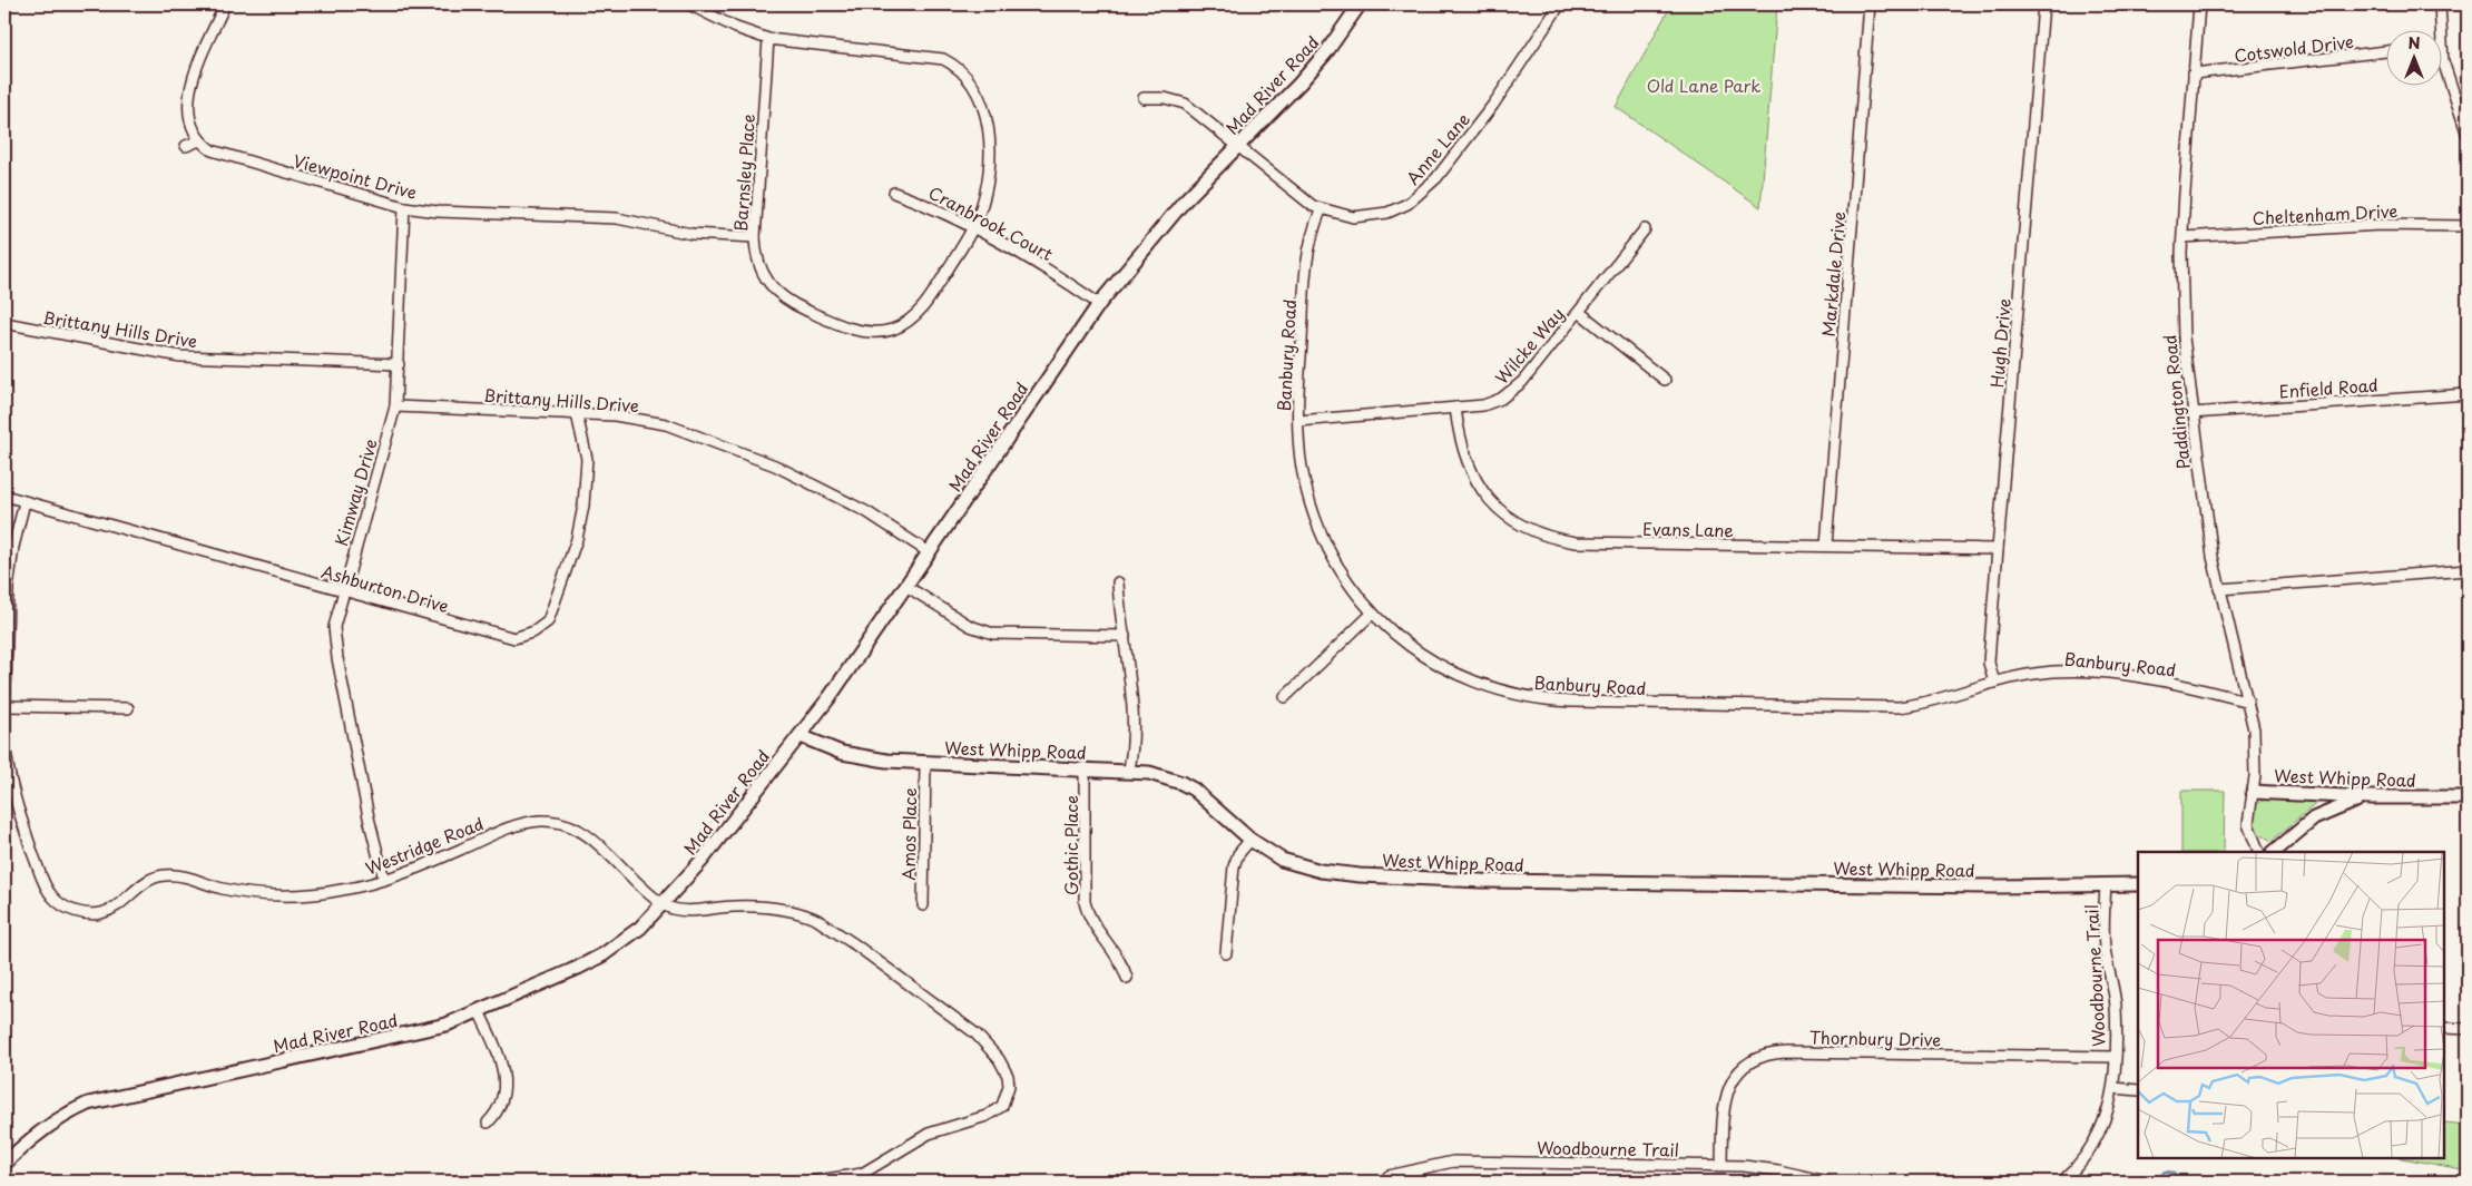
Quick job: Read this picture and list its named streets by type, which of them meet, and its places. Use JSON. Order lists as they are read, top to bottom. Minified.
{"streets":{"street":["Cotswold Drive","Mad River Road","Anne Lane","Barnsley Place","Viewpoint Drive","Cheltenham Drive","Cranbrook Court","Markdale Drive","Brittany Hills Drive","Hugh Drive","Wilcke Way","Banbury Road","Enfield Road","Paddington Road","Kimway Drive","Evans Lane","Ashburton Drive","West Whipp Road","Amos Place","Westridge Road","Gothic Place","Woodbourne Trail","Thornbury Drive"]},"crossings":[["Cotswold Drive","Paddington Road"],["Mad River Road","Anne Lane"],["Mad River Road","Cranbrook Court"],["Mad River Road","Brittany Hills Drive"],["Mad River Road","West Whipp Road"],["Mad River Road","Westridge Road"],["Anne Lane","Banbury Road"],["Barnsley Place","Viewpoint Drive"],["Barnsley Place","Cranbrook Court"],["Viewpoint Drive","Kimway Drive"],["Cheltenham Drive","Paddington Road"],["Markdale Drive","Evans Lane"],["Brittany Hills Drive","Kimway Drive"],["Brittany Hills Drive","Ashburton Drive"],["Hugh Drive","Banbury Road"],["Hugh Drive","Evans Lane"],["Wilcke Way","Banbury Road"],["Wilcke Way","Evans Lane"],["Banbury Road","Paddington Road"],["Enfield Road","Paddington Road"],["Paddington Road","West Whipp Road"],["Kimway Drive","Ashburton Drive"],["Kimway Drive","Westridge Road"],["West Whipp Road","Amos Place"],["West Whipp Road","Gothic Place"],["West Whipp Road","Woodbourne Trail"],["Woodbourne Trail","Thornbury Drive"]],"parks":["Old Lane Park"],"north":"top"}
